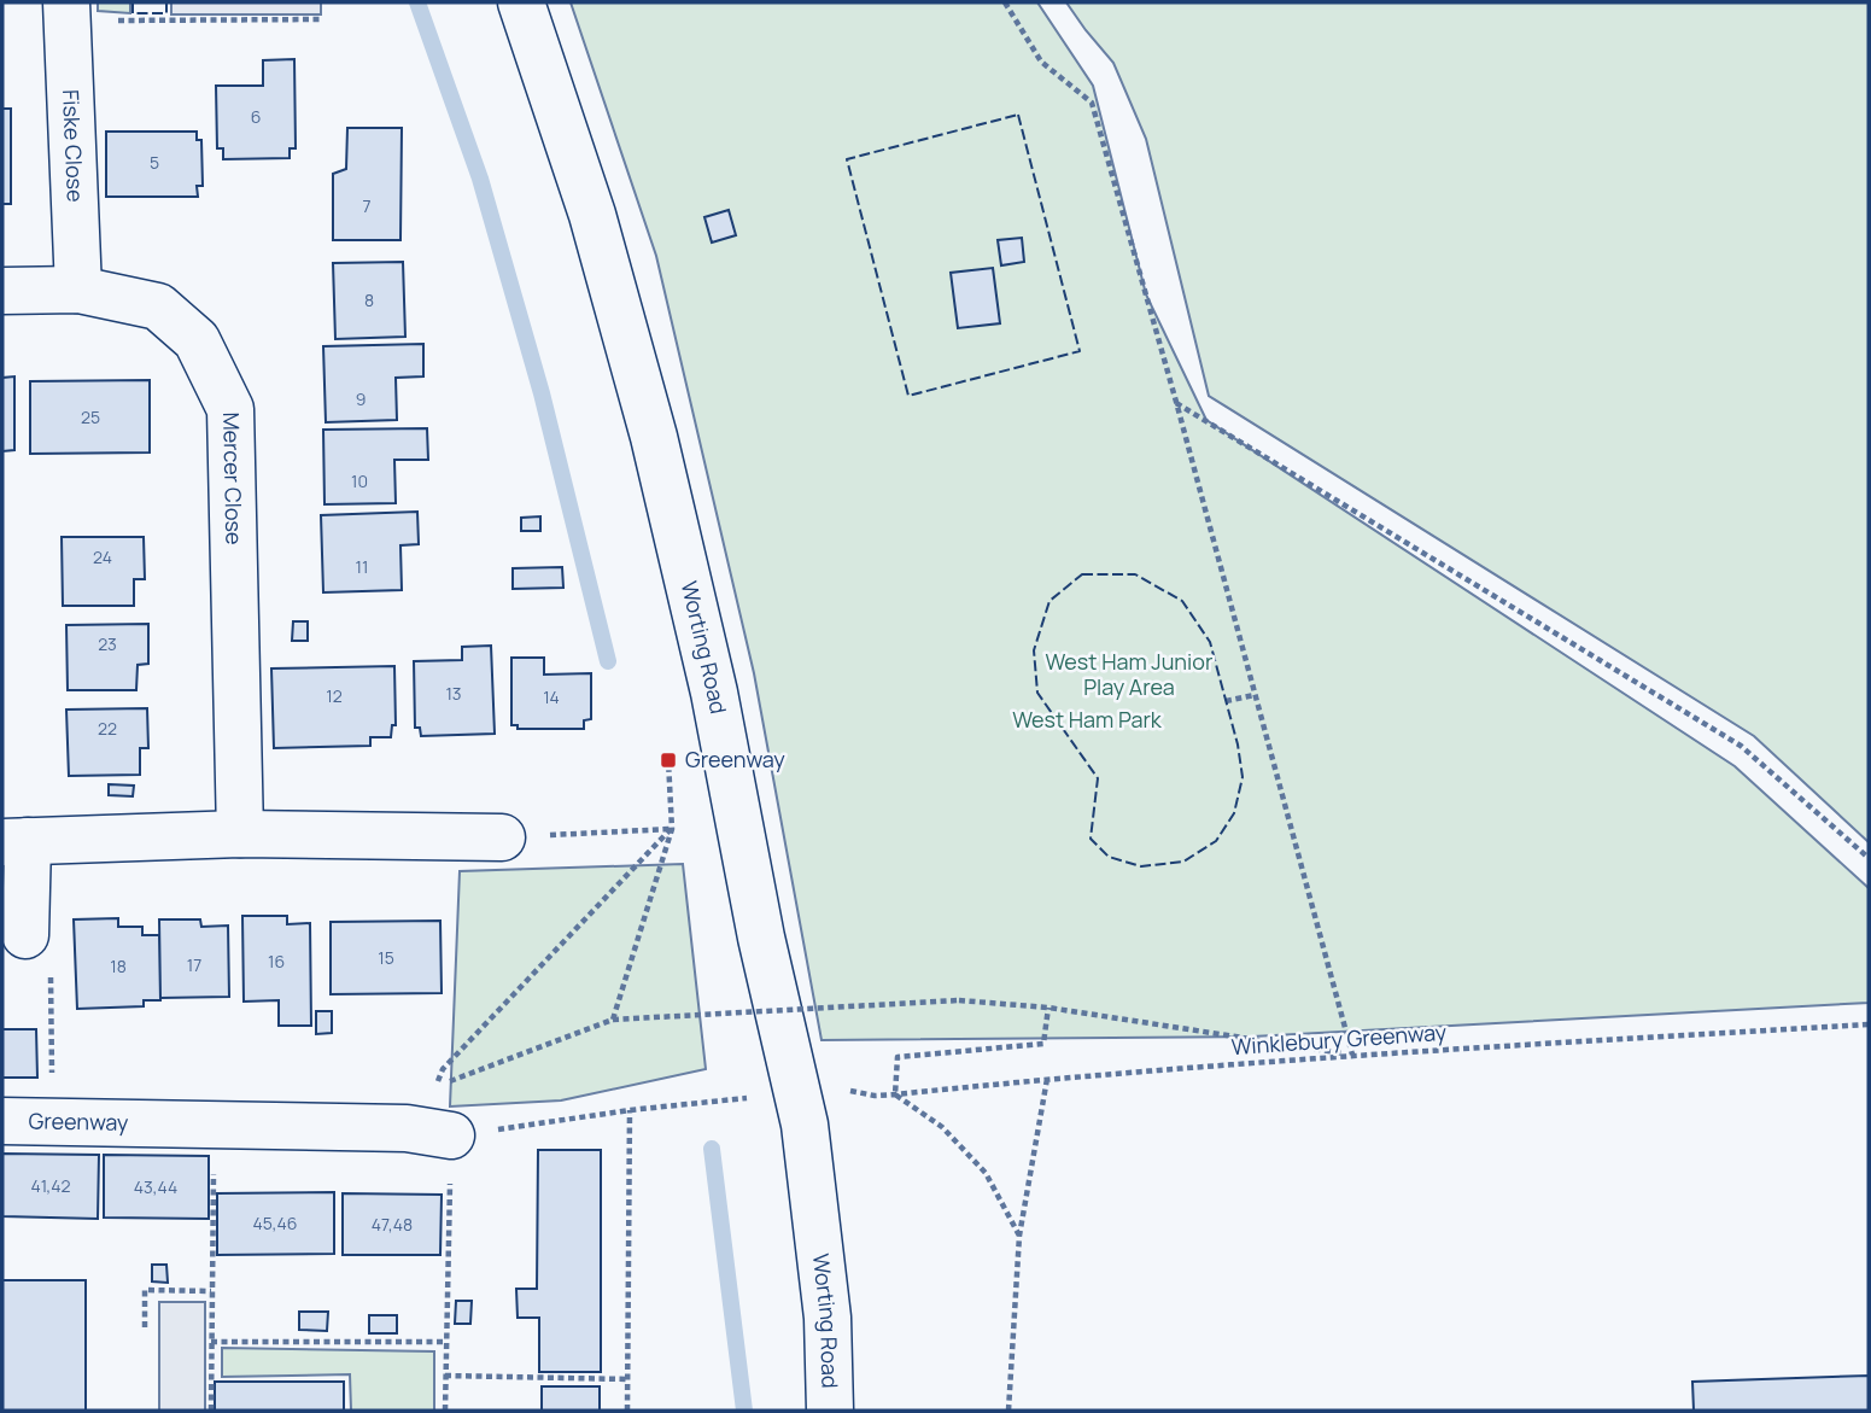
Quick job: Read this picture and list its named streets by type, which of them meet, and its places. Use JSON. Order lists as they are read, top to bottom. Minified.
{"streets":{"street":["Fiske Close","Mercer Close","Worting Road","Greenway"],"path":["Winklebury Greenway"]},"crossings":[["Fiske Close","Mercer Close"]],"parks":["West Ham Junior Play Area","West Ham Park"],"places":{"transit":["Greenway"]},"house_numbers":["6","5","7","8","9","25","10","24","11","23","13","12","14","22","15","16","17","18","41,42","43,44","45,46","47,48"]}
